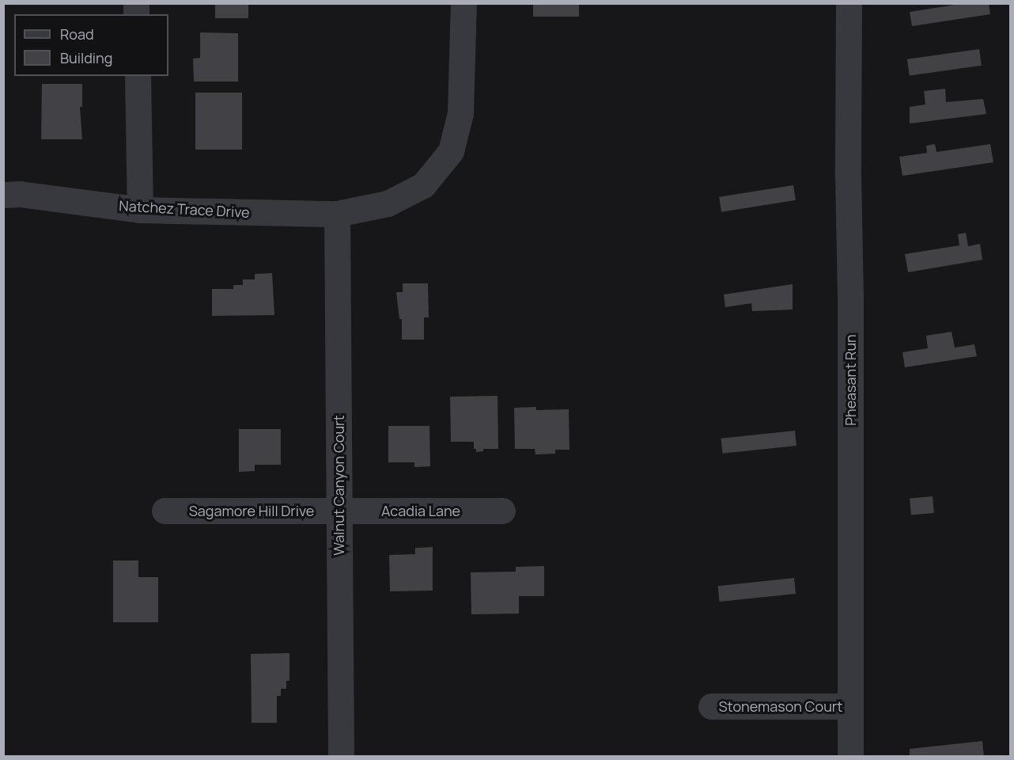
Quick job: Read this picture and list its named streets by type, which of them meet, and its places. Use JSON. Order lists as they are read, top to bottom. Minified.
{"streets":{"street":["Natchez Trace Drive","Pheasant Run","Walnut Canyon Court","Sagamore Hill Drive","Acadia Lane","Stonemason Court"]},"crossings":[["Natchez Trace Drive","Walnut Canyon Court"],["Pheasant Run","Stonemason Court"],["Walnut Canyon Court","Sagamore Hill Drive"],["Walnut Canyon Court","Acadia Lane"],["Sagamore Hill Drive","Acadia Lane"]],"legend":["Road","Building"]}
